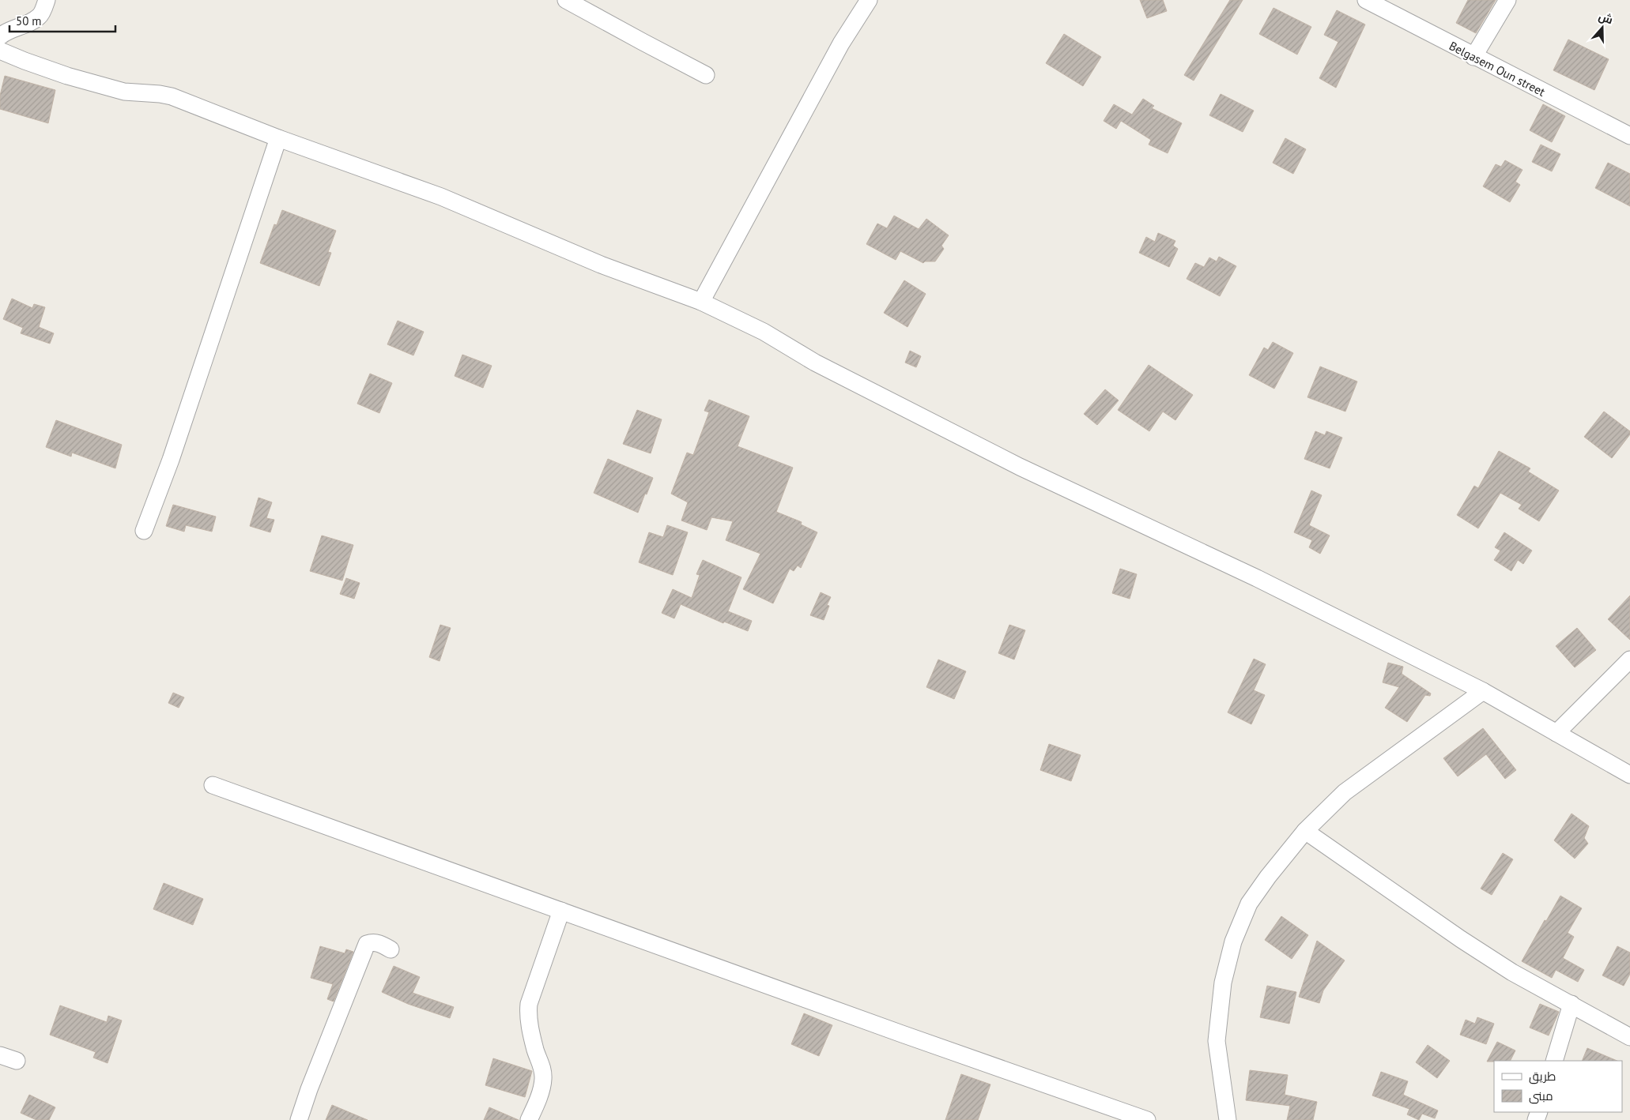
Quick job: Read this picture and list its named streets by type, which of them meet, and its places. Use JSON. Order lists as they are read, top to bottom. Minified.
{"streets":{"street":["Belgasem Oun street"]},"legend":["طريق","مبنى"],"scale_bar":"50 m","north":"top"}
